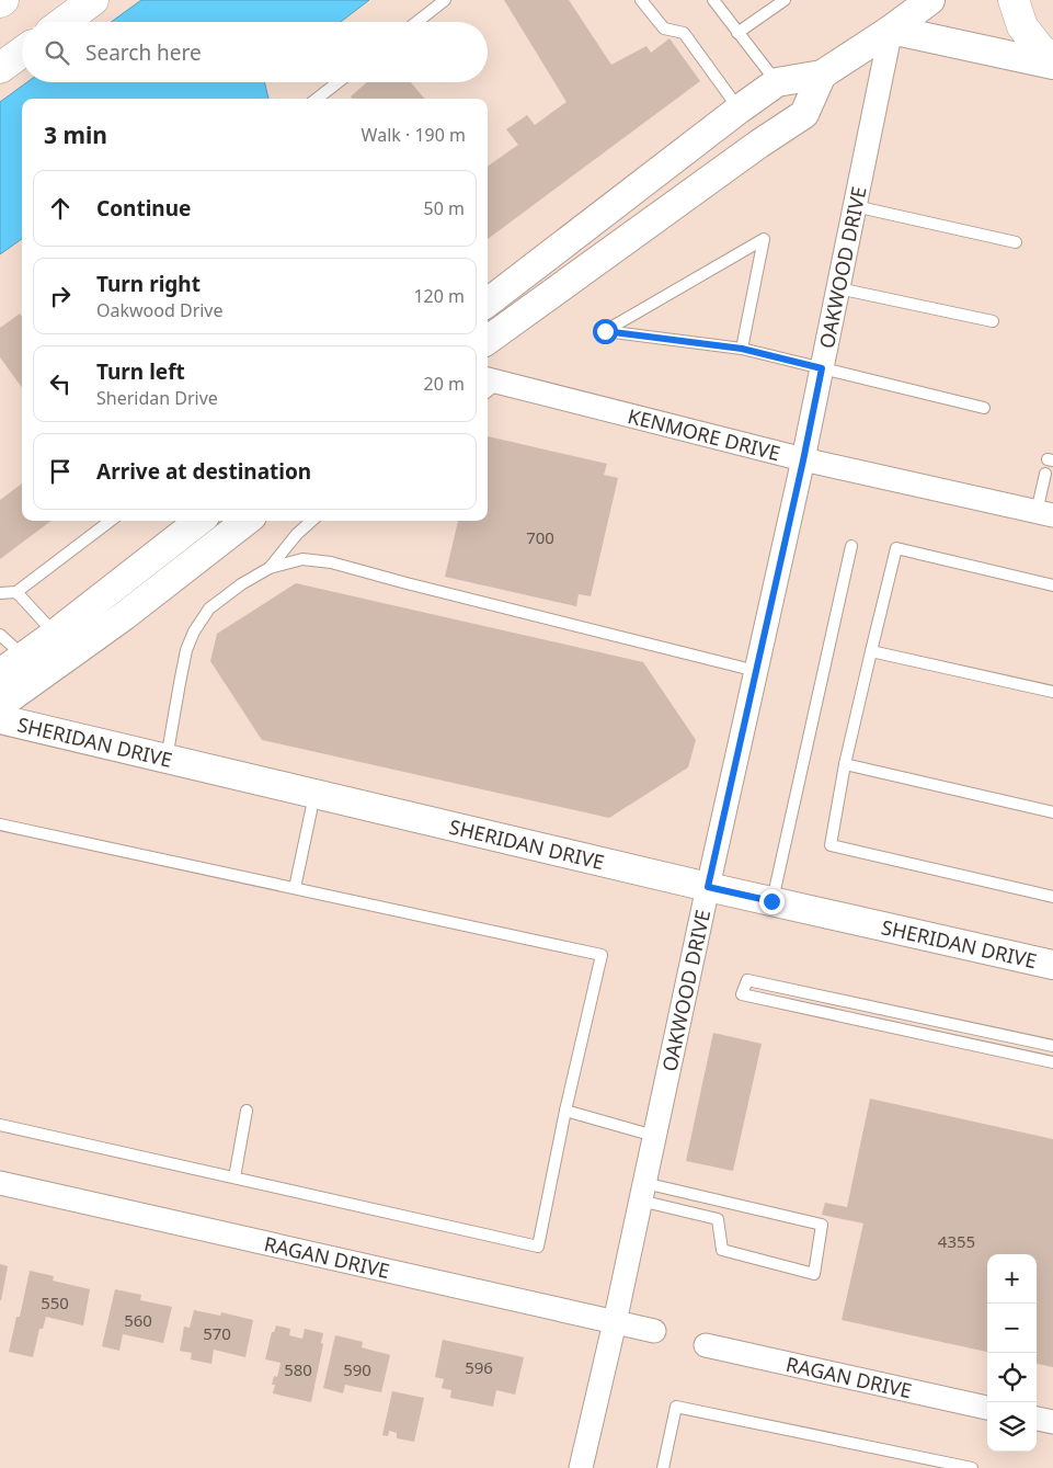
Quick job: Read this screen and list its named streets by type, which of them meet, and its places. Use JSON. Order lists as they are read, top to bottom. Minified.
{"streets":{"street":["OAKWOOD DRIVE","KENMORE DRIVE","SHERIDAN DRIVE","RAGAN DRIVE"]},"crossings":[["OAKWOOD DRIVE","KENMORE DRIVE"],["OAKWOOD DRIVE","SHERIDAN DRIVE"],["OAKWOOD DRIVE","RAGAN DRIVE"]],"house_numbers":["700","4355","550","560","570","596","580","590"],"page":{"search":"Search here","heading":["3 min","Walk · 190 m"],"list":[["Continue","50 m"],["Turn right","Oakwood Drive","120 m"],["Turn left","Sheridan Drive","20 m"],"Arrive at destination"],"map_buttons":["+","−"]}}
